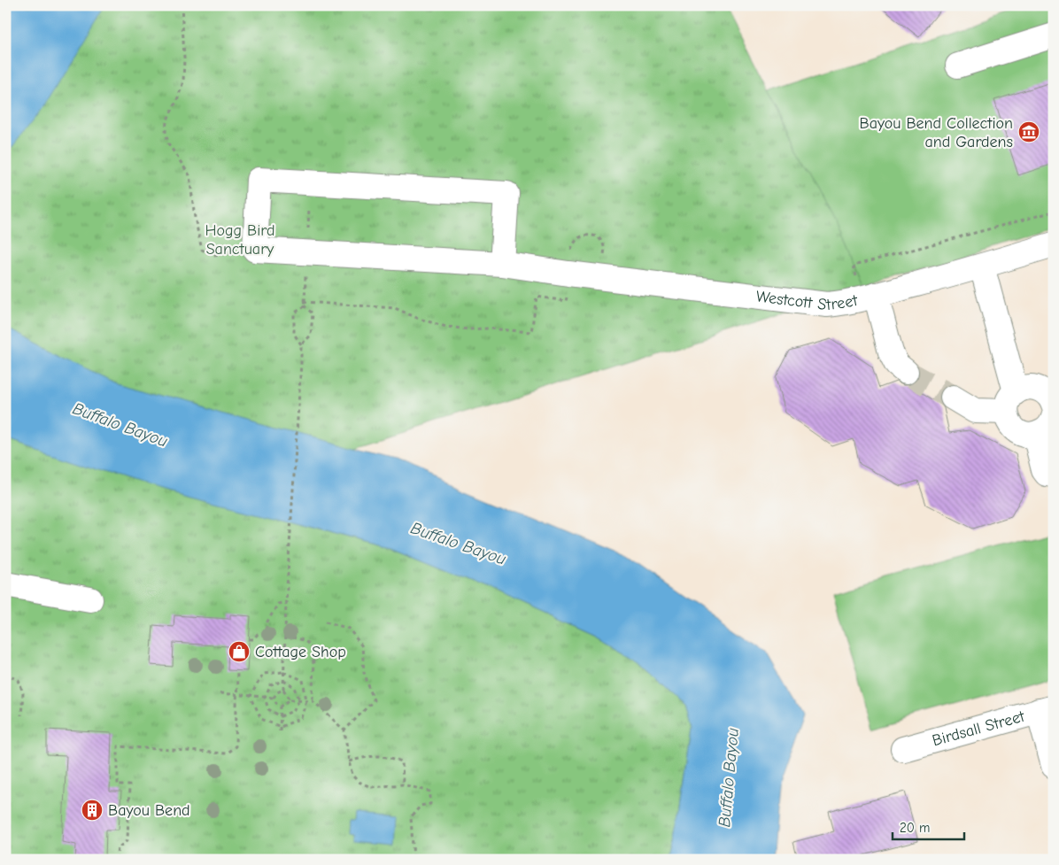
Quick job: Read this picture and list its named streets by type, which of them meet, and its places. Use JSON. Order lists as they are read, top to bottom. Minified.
{"streets":{"street":["Westcott Street","Birdsall Street"]},"water":["Buffalo Bayou"],"parks":["Hogg Bird Sanctuary"],"places":{"museum":["Bayou Bend Collection and Gardens"],"shop":["Cottage Shop"],"building":["Bayou Bend"]},"scale_bar":"20 m"}
